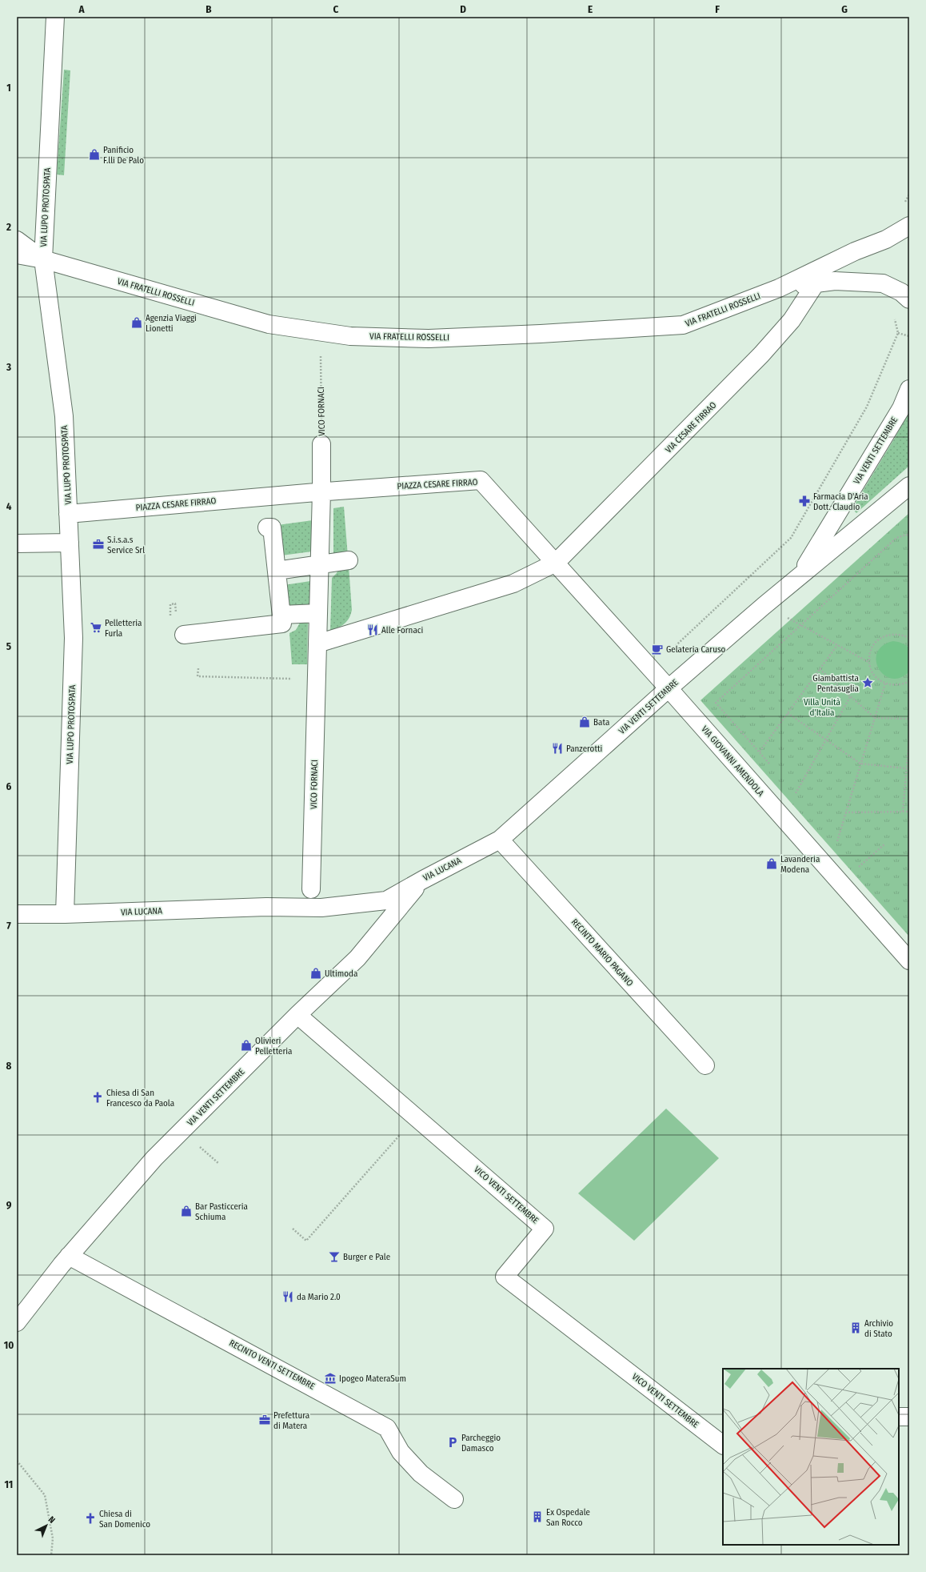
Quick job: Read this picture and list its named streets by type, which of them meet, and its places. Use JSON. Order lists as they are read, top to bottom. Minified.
{"streets":{"street":["VIA LUPO PROTOSPATA","VIA FRATELLI ROSSELLI","VICO FORNACI","VIA CESARE FIRRAO","VIA VENTI SETTEMBRE","PIAZZA CESARE FIRRAO","VIA GIOVANNI AMENDOLA","VIA LUCANA","RECINTO MARIO PAGANO","VICO VENTI SETTEMBRE","RECINTO VENTI SETTEMBRE"]},"crossings":[["VIA LUPO PROTOSPATA","VIA FRATELLI ROSSELLI"],["VIA LUPO PROTOSPATA","PIAZZA CESARE FIRRAO"],["VIA LUPO PROTOSPATA","VIA LUCANA"],["VIA FRATELLI ROSSELLI","VICO FORNACI"],["VIA FRATELLI ROSSELLI","VIA CESARE FIRRAO"],["VICO FORNACI","PIAZZA CESARE FIRRAO"],["VIA CESARE FIRRAO","PIAZZA CESARE FIRRAO"],["VIA CESARE FIRRAO","VIA GIOVANNI AMENDOLA"],["VIA VENTI SETTEMBRE","VIA GIOVANNI AMENDOLA"],["VIA VENTI SETTEMBRE","VIA LUCANA"],["VIA VENTI SETTEMBRE","RECINTO MARIO PAGANO"],["VIA VENTI SETTEMBRE","VICO VENTI SETTEMBRE"],["VIA VENTI SETTEMBRE","RECINTO VENTI SETTEMBRE"],["PIAZZA CESARE FIRRAO","VIA GIOVANNI AMENDOLA"],["VIA LUCANA","RECINTO MARIO PAGANO"]],"parks":["Villa Unità d’Italia"],"places":{"shop":["Panificio F.lli De Palo","Agenzia Viaggi Lionetti","Bata","Lavanderia Modena","Ultimoda","Olivieri Pelletteria","Bar Pasticceria Schiuma"],"pharmacy":["Farmacia D'Aria Dott. Claudio"],"office":["S.i.s.a.s Service Srl","Prefettura di Matera"],"supermarket":["Pelletteria Furla"],"restaurant":["Alle Fornaci","Panzerotti","da Mario 2.0"],"cafe":["Gelateria Caruso"],"place":["Giambattista Pentasuglia"],"church":["Chiesa di San Francesco da Paola","Chiesa di San Domenico"],"bar":["Burger e Pale"],"building":["Archivio di Stato","Ex Ospedale San Rocco"],"museum":["Ipogeo MateraSum"],"parking":["Parcheggio Damasco"]},"north":"top right","grid":{"columns":["A","B","C","D","E","F","G"],"rows":["1","2","3","4","5","6","7","8","9","10","11"]}}
